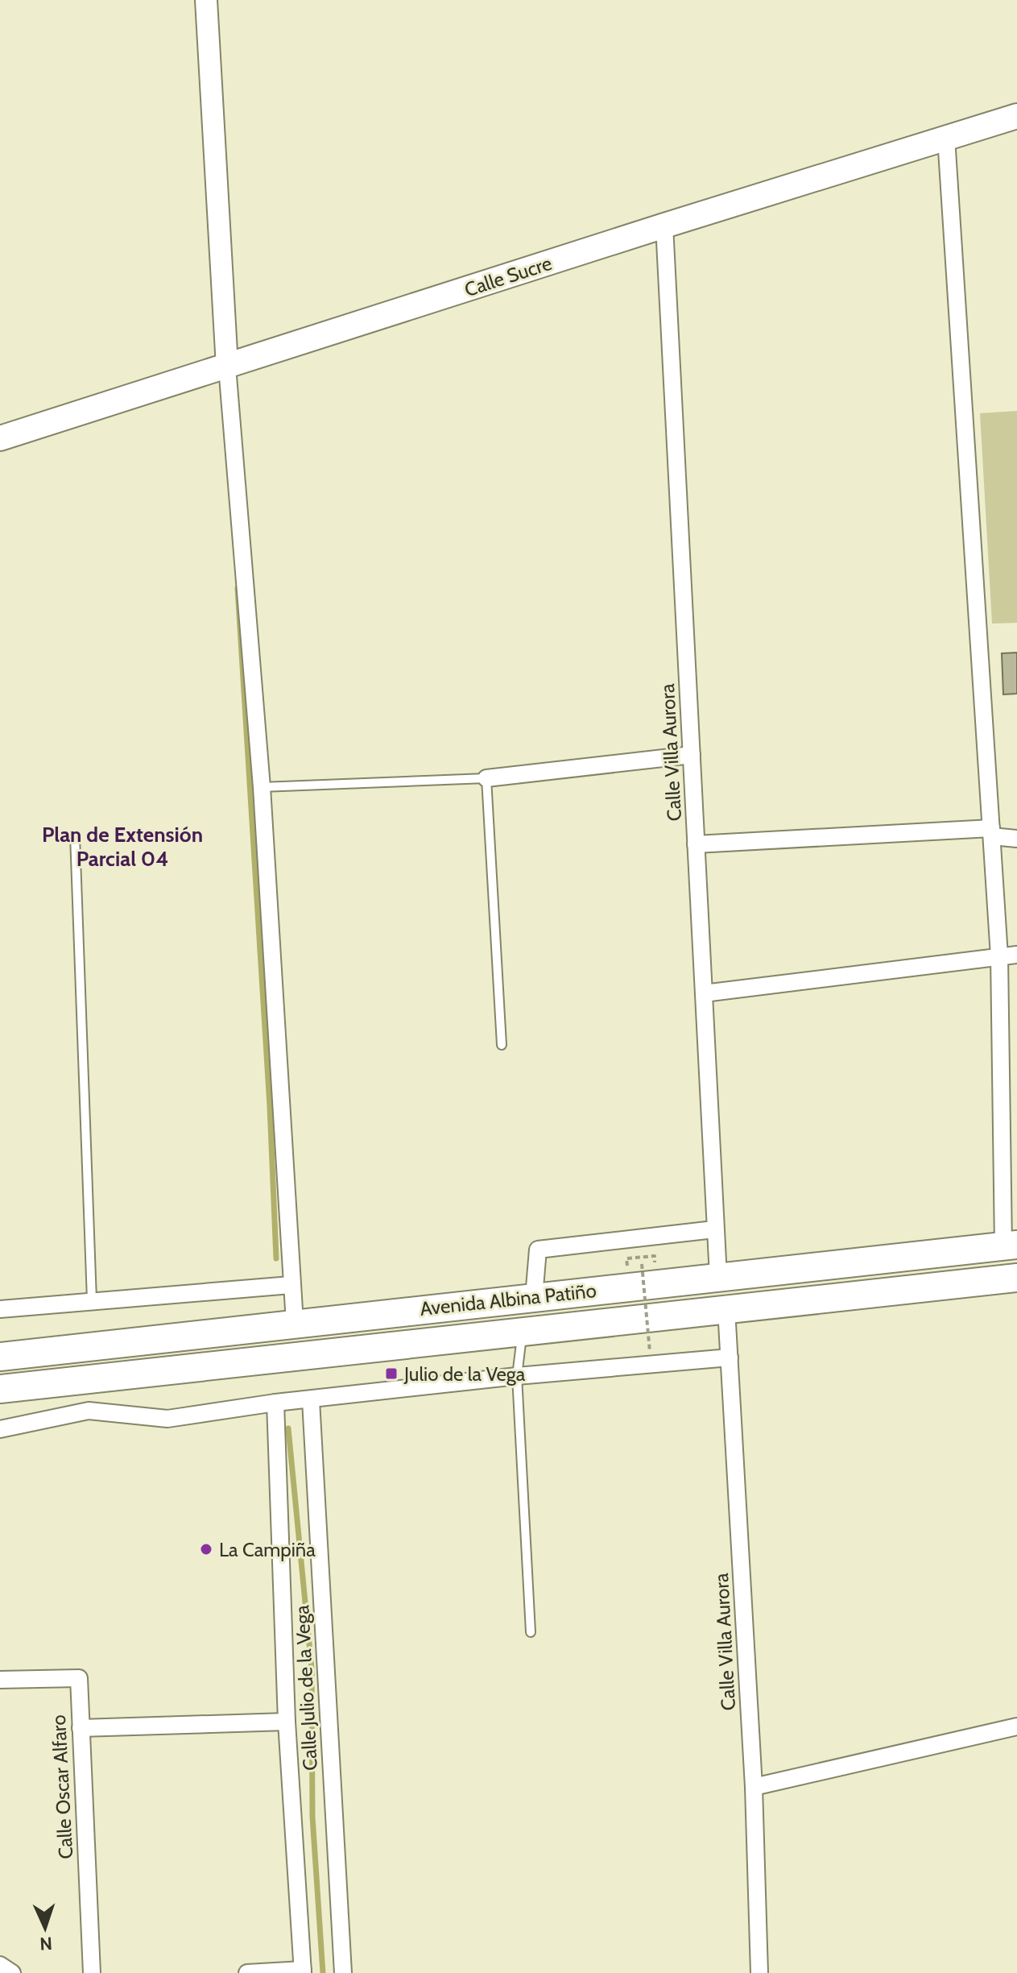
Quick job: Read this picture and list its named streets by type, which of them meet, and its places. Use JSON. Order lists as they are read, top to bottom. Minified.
{"streets":{"highway":["Avenida Albina Patiño"],"main road":["Calle Sucre"],"street":["Calle Villa Aurora","Calle Julio de la Vega","Calle Oscar Alfaro"]},"crossings":[["Calle Sucre","Calle Villa Aurora"],["Calle Villa Aurora","Avenida Albina Patiño"]],"districts":["Plan de Extensión Parcial 04"],"places":{"transit":["Julio de la Vega"],"other":["La Campiña"]},"north":"bottom"}
